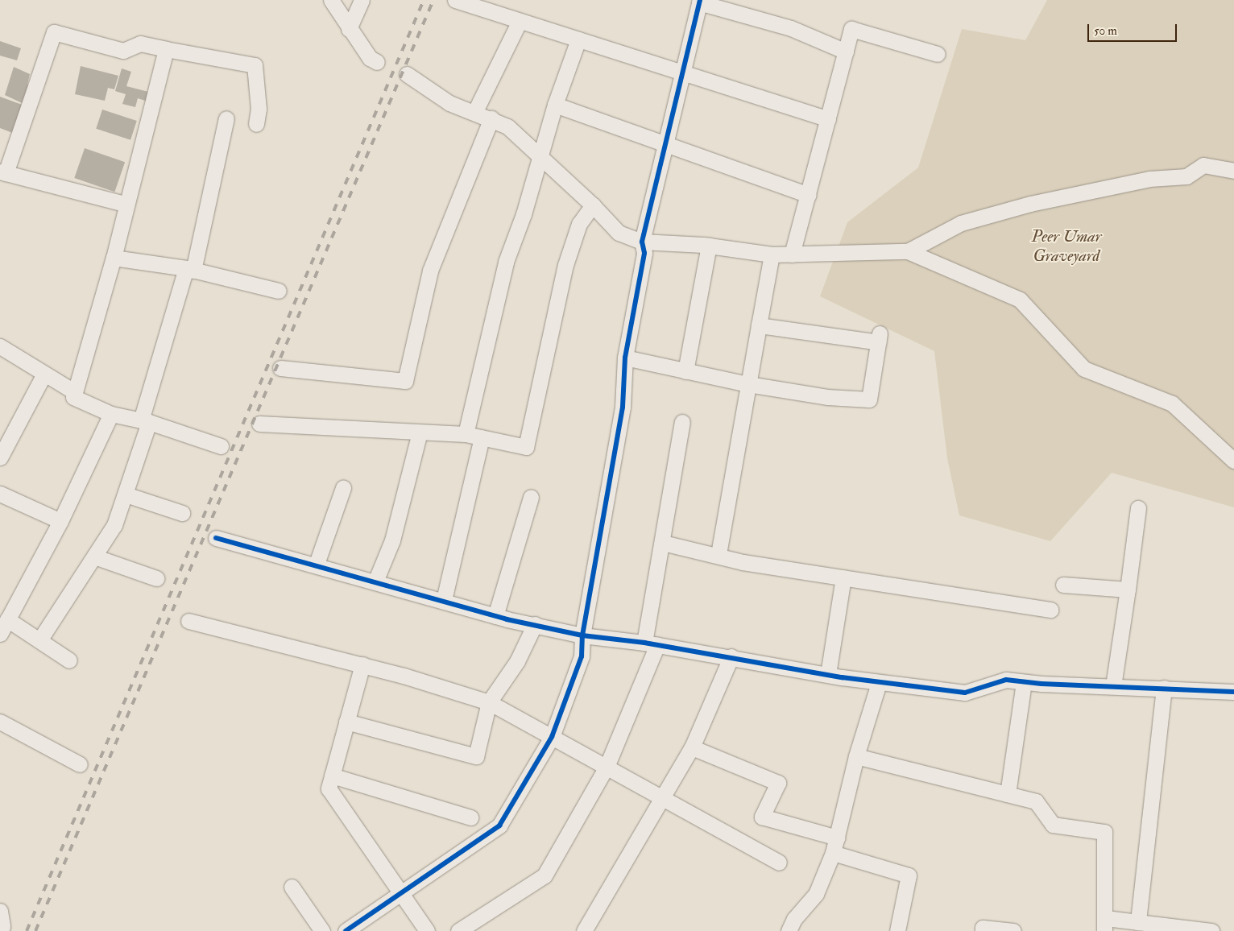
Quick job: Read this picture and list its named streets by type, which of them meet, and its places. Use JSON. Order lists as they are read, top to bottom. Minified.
{"parks":["Peer Umar Graveyard"],"scale_bar":"50 m"}
